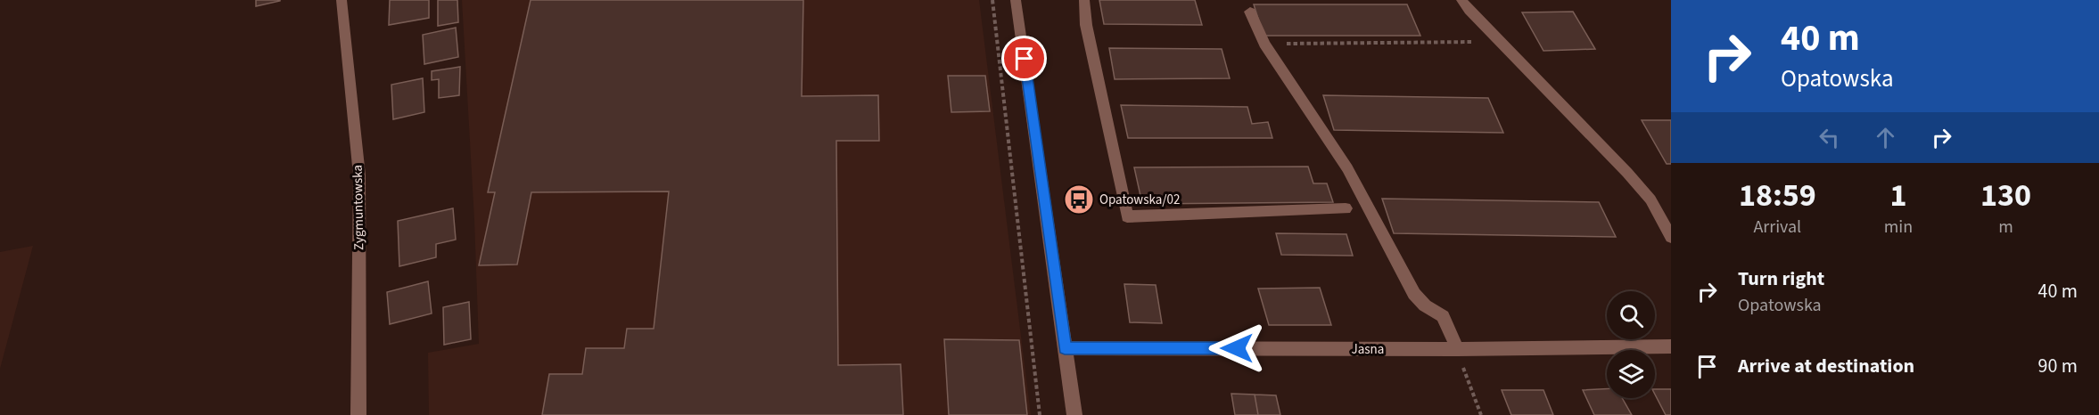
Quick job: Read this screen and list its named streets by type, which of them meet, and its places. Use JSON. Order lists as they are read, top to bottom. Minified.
{"streets":{"street":["Zygmuntowska","Jasna"]},"places":{"bus stop":["Opatowska/02"]},"page":{"turn":["40 m","Opatowska"],"eta":["18:59","Arrival","1","min","130","m"],"list":[{"name":"Turn right","note":"Opatowska","value":"40 m"},{"name":"Arrive at destination","value":"90 m"}]}}
